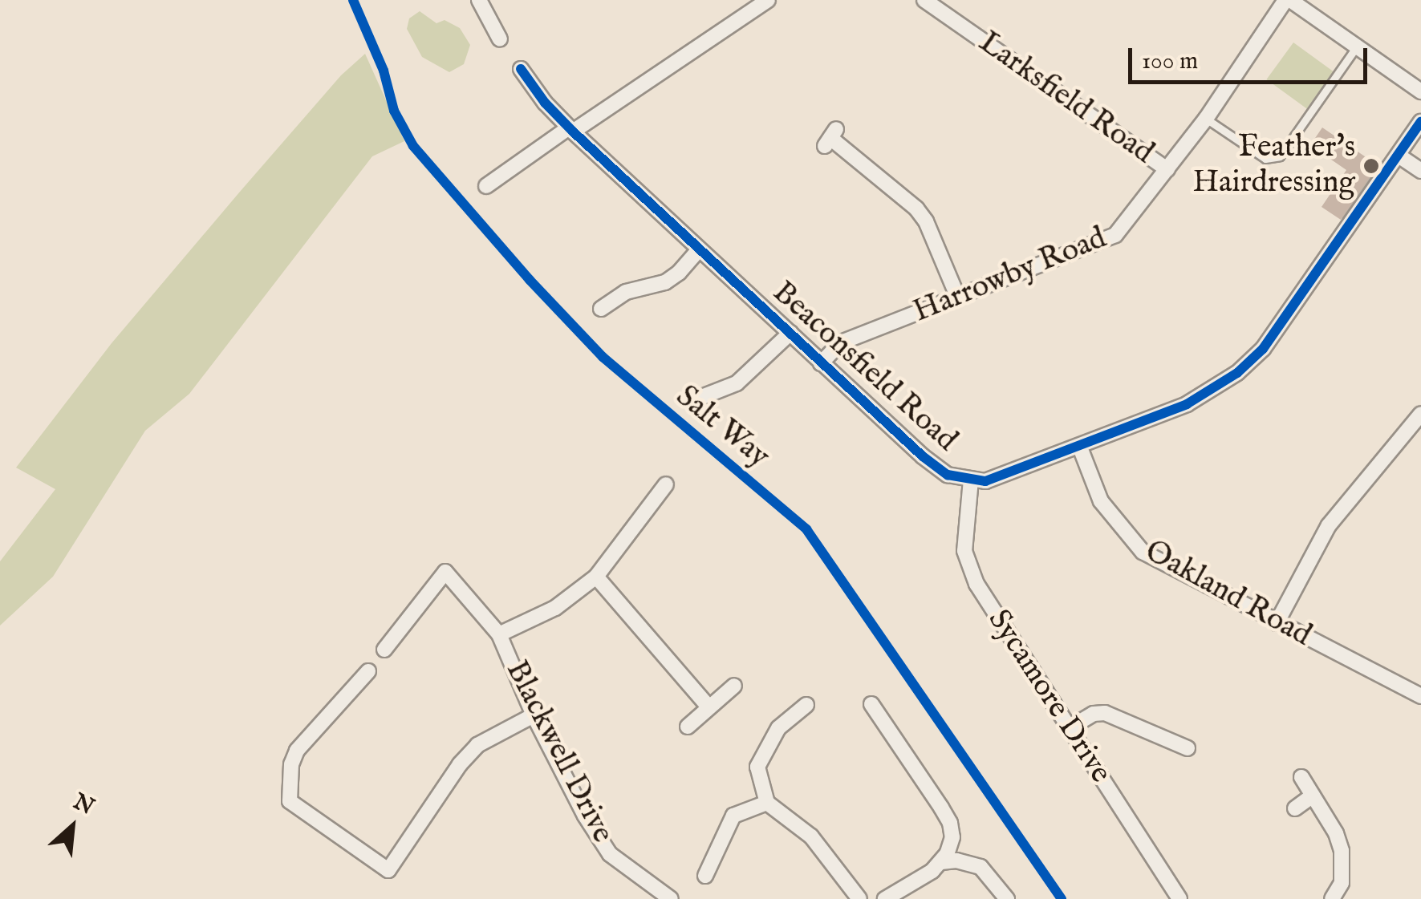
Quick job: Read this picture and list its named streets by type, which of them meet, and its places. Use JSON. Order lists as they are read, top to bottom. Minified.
{"streets":{"street":["Larksfield Road","Harrowby Road","Beaconsfield Road","Oakland Road","Sycamore Drive","Blackwell Drive"],"cycle path":["Salt Way"]},"crossings":[["Larksfield Road","Harrowby Road"],["Harrowby Road","Beaconsfield Road"],["Beaconsfield Road","Oakland Road"],["Beaconsfield Road","Sycamore Drive"]],"places":["Feather's Hairdressing"],"scale_bar":"100 m","north":"top right"}
